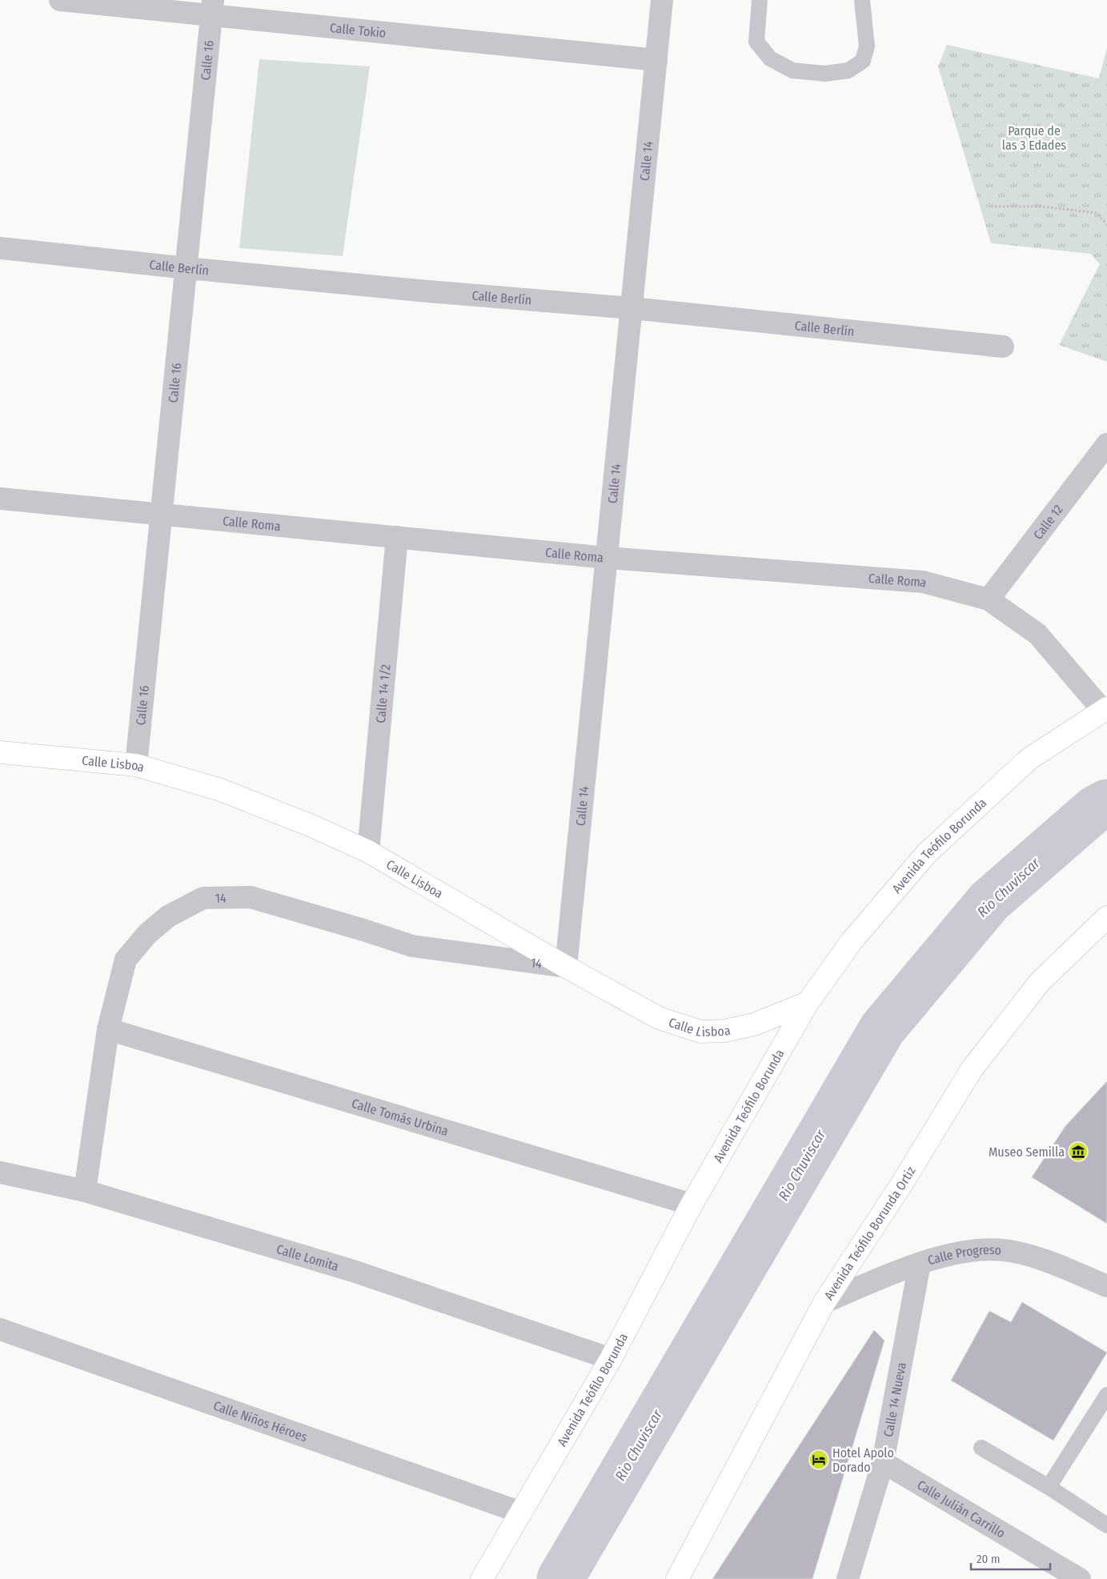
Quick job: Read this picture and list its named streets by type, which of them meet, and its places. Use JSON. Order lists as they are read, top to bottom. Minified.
{"streets":{"main road":["Calle Lisboa","Avenida Teófilo Borunda","Avenida Teófilo Borunda Ortiz"],"street":["Calle Tokio","Calle 16","Calle 14","Calle Berlín","Calle 12","Calle Roma","Calle 14 1/2","14","Calle Tomás Urbina","Calle Lomita","Calle Progreso","Calle 14 Nueva","Calle Niños Héroes","Calle Julián Carrillo"]},"crossings":[["Calle Tokio","Calle 16"],["Calle Tokio","Calle 14"],["Calle 16","Calle Berlín"],["Calle 16","Calle Roma"],["Calle 16","Calle Lisboa"],["Calle 14","Calle Berlín"],["Calle 14","Calle Roma"],["Calle 14","Calle Lisboa"],["Calle 14","14"],["Calle 12","Calle Roma"],["Calle Roma","Calle 14 1/2"],["Calle Roma","Avenida Teófilo Borunda"],["Calle 14 1/2","Calle Lisboa"],["Calle Lisboa","Avenida Teófilo Borunda"],["Calle Lisboa","14"],["Avenida Teófilo Borunda","Calle Tomás Urbina"],["Avenida Teófilo Borunda","Calle Lomita"],["Avenida Teófilo Borunda","Calle Niños Héroes"],["14","Calle Tomás Urbina"],["14","Calle Lomita"],["Avenida Teófilo Borunda Ortiz","Calle Progreso"],["Calle Progreso","Calle 14 Nueva"],["Calle 14 Nueva","Calle Julián Carrillo"]],"water":["Rio Chuviscar"],"parks":["Parque de las 3 Edades"],"places":{"museum":["Museo Semilla"],"hotel":["Hotel Apolo Dorado"]},"scale_bar":"20 m"}
